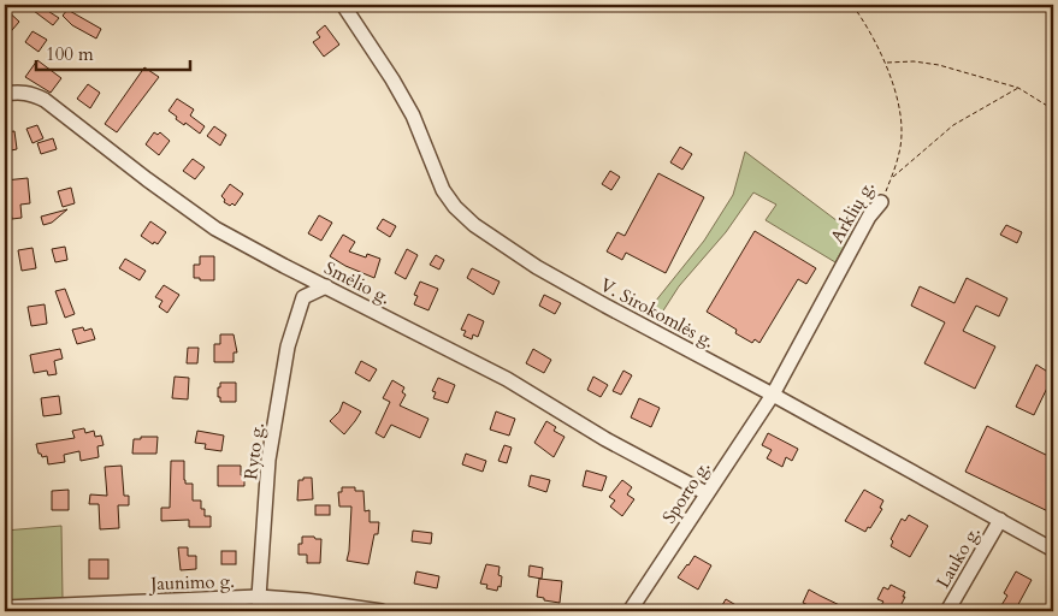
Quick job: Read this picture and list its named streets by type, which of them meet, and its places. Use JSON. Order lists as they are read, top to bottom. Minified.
{"streets":{"street":["Arklių g.","Smėlio g.","V. Sirokomlės g.","Ryto g.","Sporto g.","Lauko g.","Jaunimo g."]},"crossings":[["Arklių g.","V. Sirokomlės g."],["Arklių g.","Sporto g."],["Smėlio g.","Ryto g."],["Smėlio g.","Sporto g."],["V. Sirokomlės g.","Sporto g."],["V. Sirokomlės g.","Lauko g."],["Ryto g.","Jaunimo g."]],"scale_bar":"100 m"}
